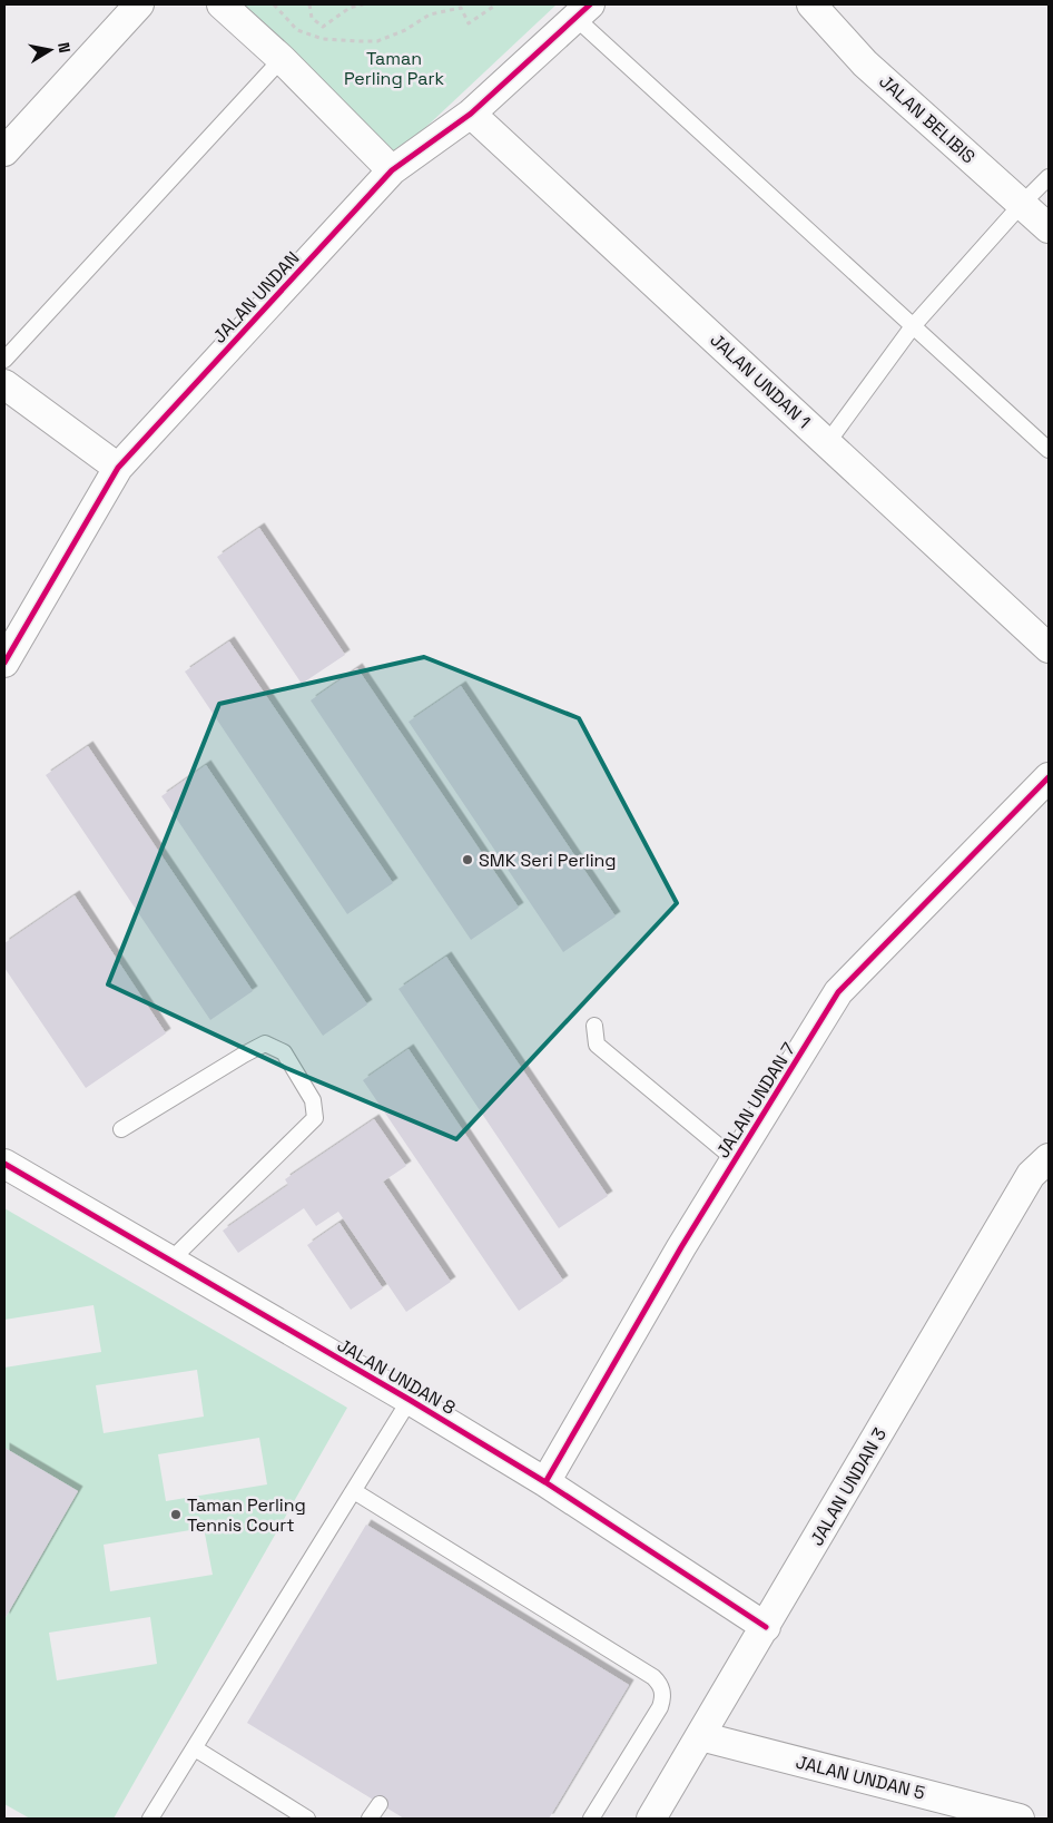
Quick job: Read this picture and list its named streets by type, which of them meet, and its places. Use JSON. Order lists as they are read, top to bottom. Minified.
{"streets":{"street":["JALAN BELIBIS","JALAN UNDAN","JALAN UNDAN 1","JALAN UNDAN 7","JALAN UNDAN 8","JALAN UNDAN 3","JALAN UNDAN 5"]},"crossings":[["JALAN UNDAN","JALAN UNDAN 1"],["JALAN UNDAN 7","JALAN UNDAN 8"],["JALAN UNDAN 8","JALAN UNDAN 3"],["JALAN UNDAN 3","JALAN UNDAN 5"]],"parks":["Taman Perling Park"],"places":["SMK Seri Perling","Taman Perling Tennis Court"],"north":"right"}
